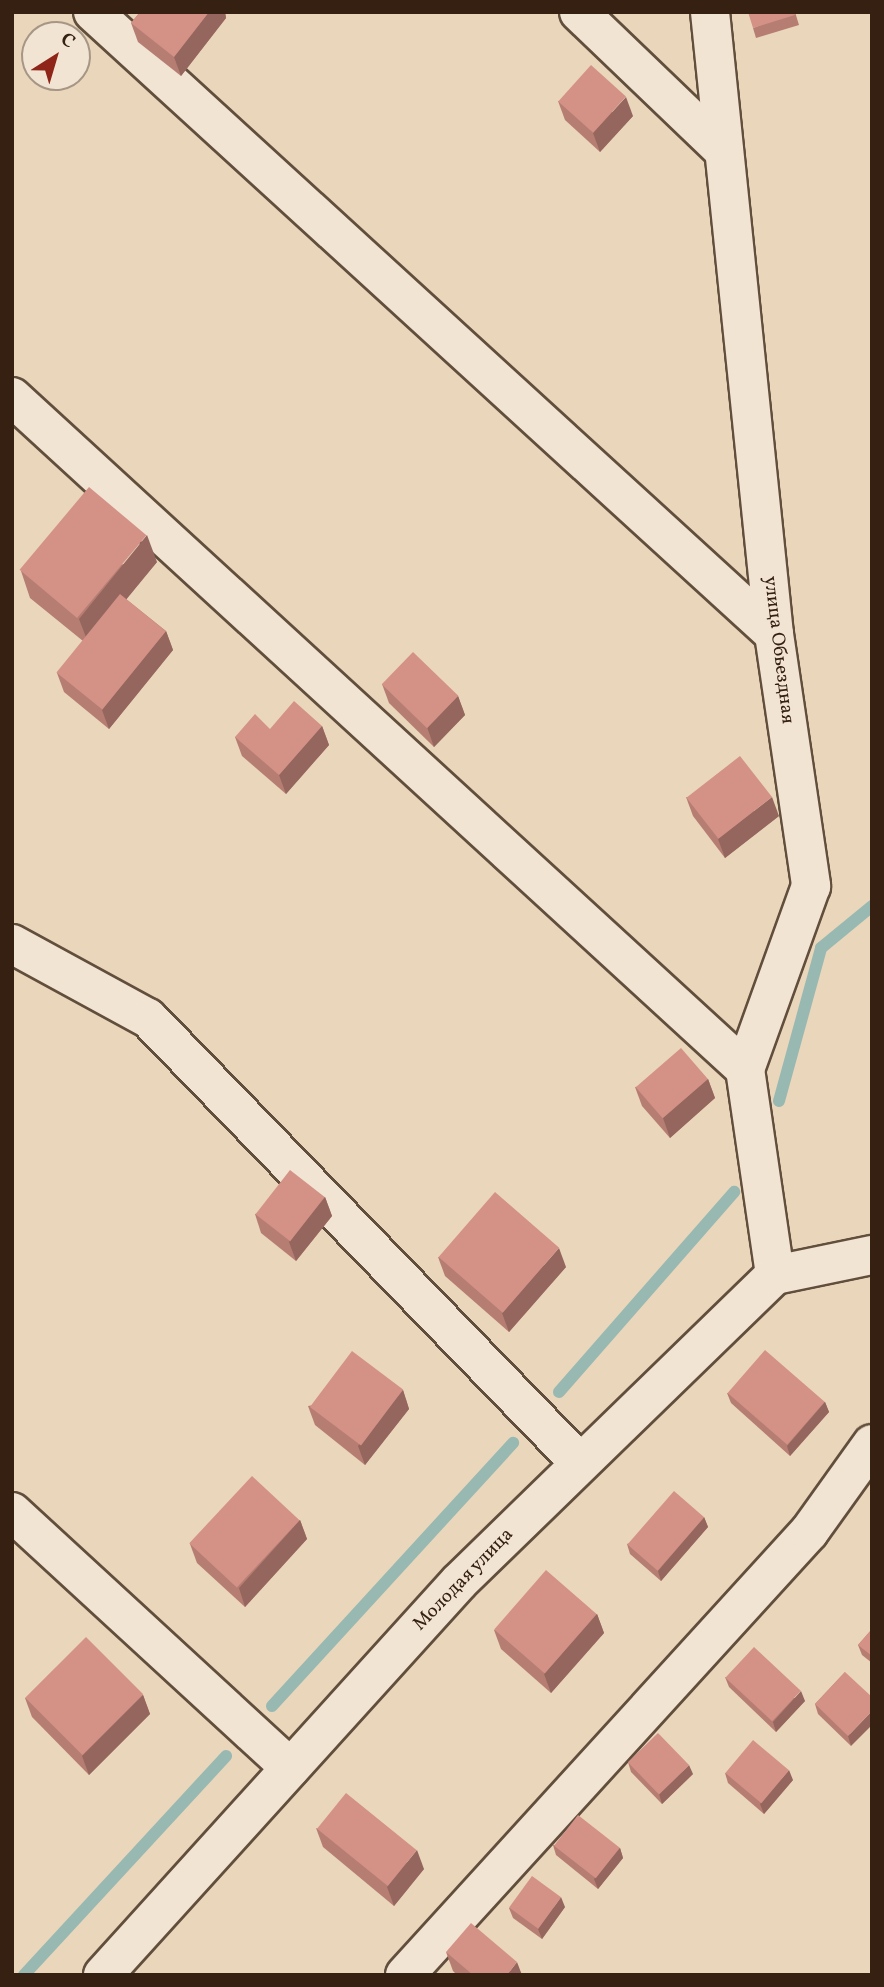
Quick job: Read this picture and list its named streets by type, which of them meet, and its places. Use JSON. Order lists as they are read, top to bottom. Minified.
{"streets":{"street":["улица Обьездная","Молодая улица"]},"crossings":[["улица Обьездная","Молодая улица"]],"north":"top right"}
